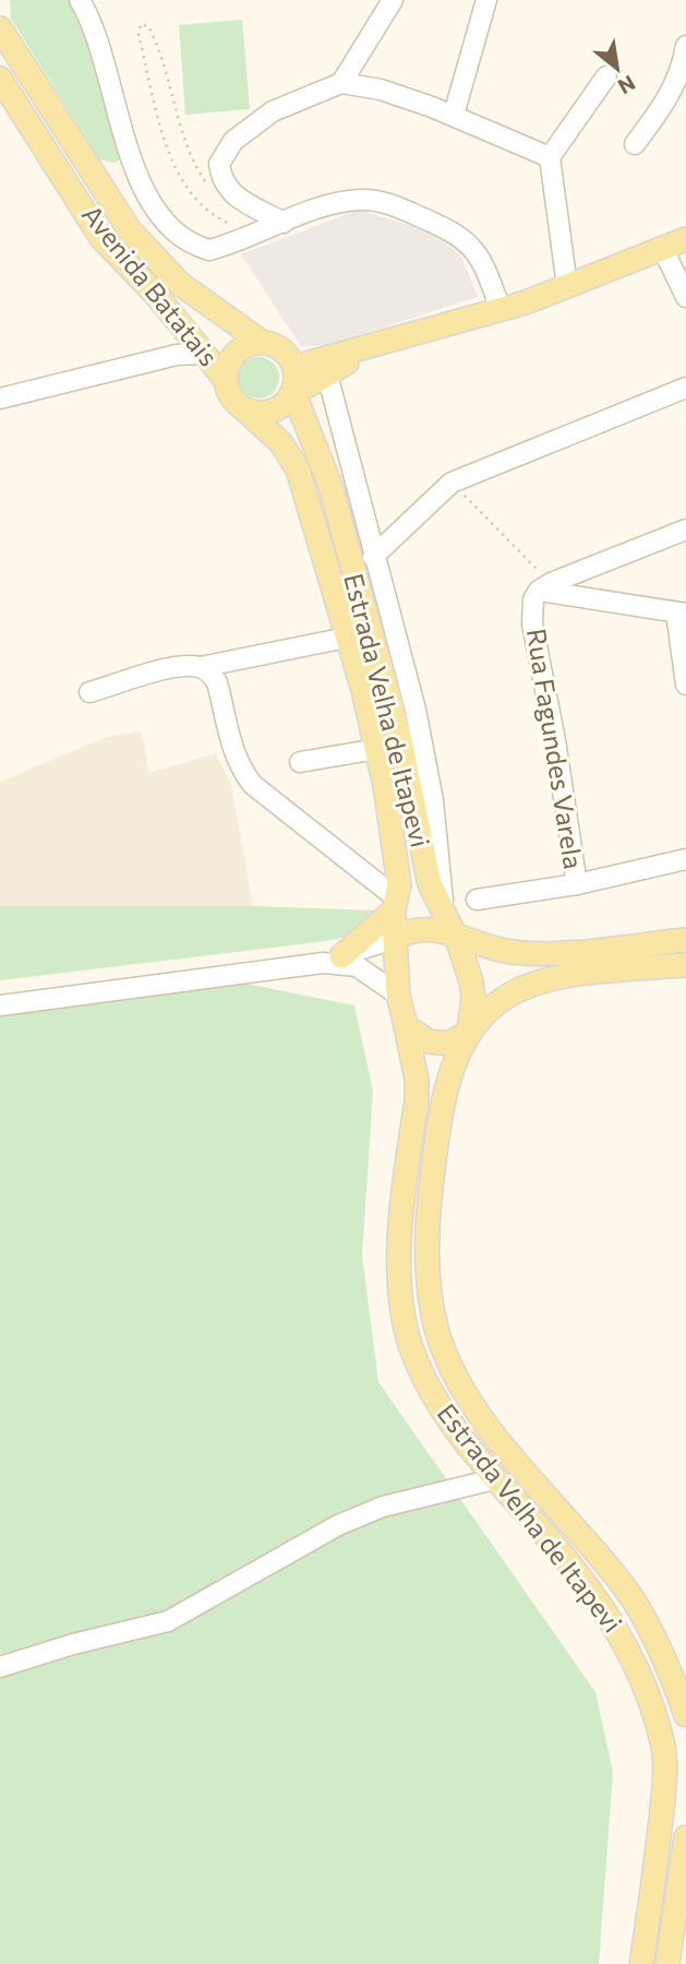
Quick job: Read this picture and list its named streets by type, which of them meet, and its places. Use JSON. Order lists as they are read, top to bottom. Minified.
{"streets":{"main road":["Avenida Batatais","Estrada Velha de Itapevi"],"street":["Rua Fagundes Varela"]},"crossings":[["Avenida Batatais","Estrada Velha de Itapevi"]],"north":"bottom right"}
